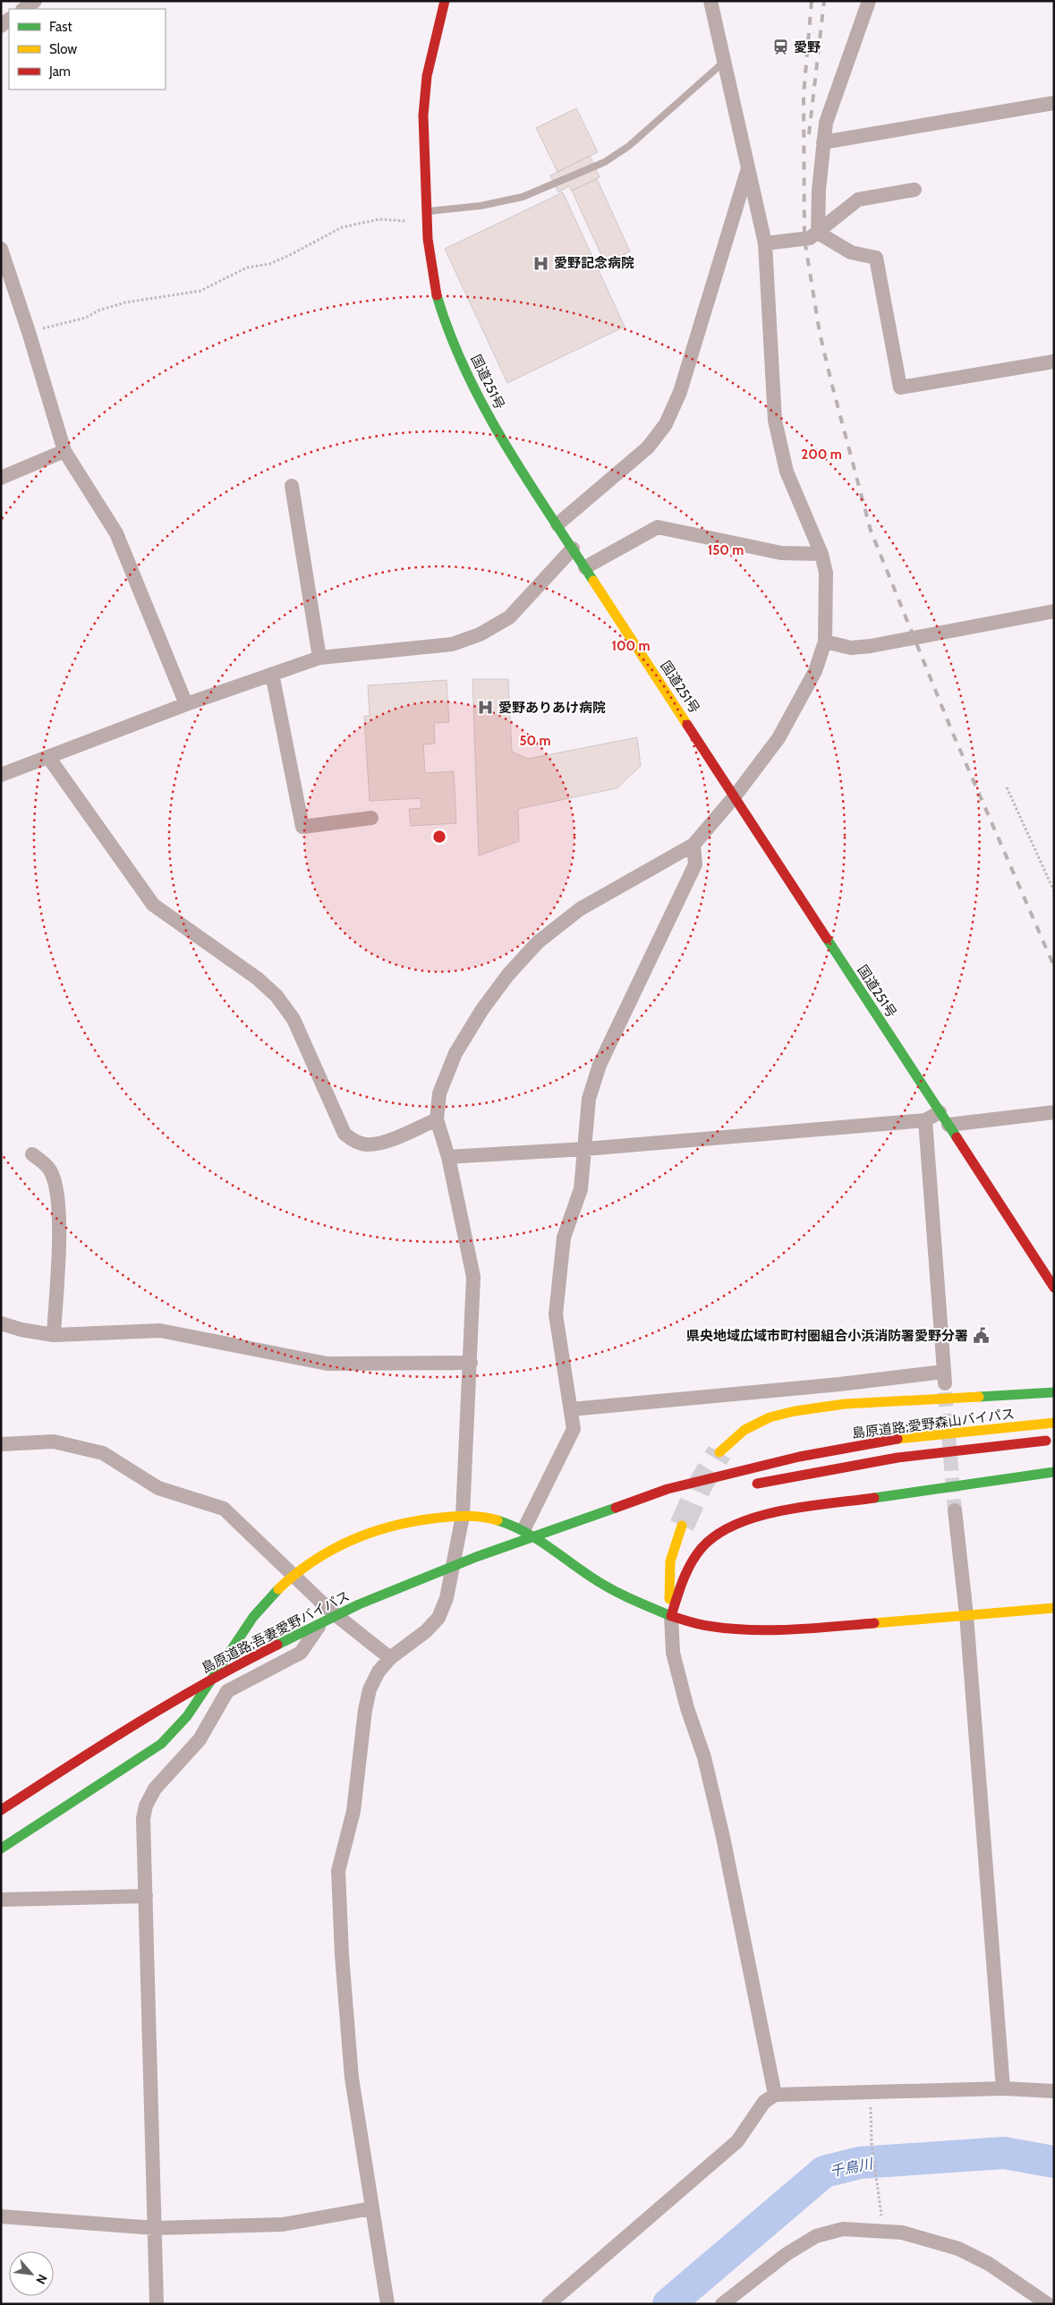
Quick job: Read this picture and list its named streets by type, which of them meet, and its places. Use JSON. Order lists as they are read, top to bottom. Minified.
{"streets":{"main road":["国道251号","島原道路;愛野森山バイパス","島原道路;吾妻愛野バイパス"]},"crossings":[["島原道路;愛野森山バイパス","島原道路;吾妻愛野バイパス"]],"water":["千鳥川"],"places":{"station":["愛野"],"hospital":["愛野記念病院","愛野ありあけ病院"],"public building":["県央地域広域市町村圏組合小浜消防署愛野分署"]},"legend":["Fast","Slow","Jam"],"north":"bottom right","rings":["200 m","150 m","100 m","50 m"]}
